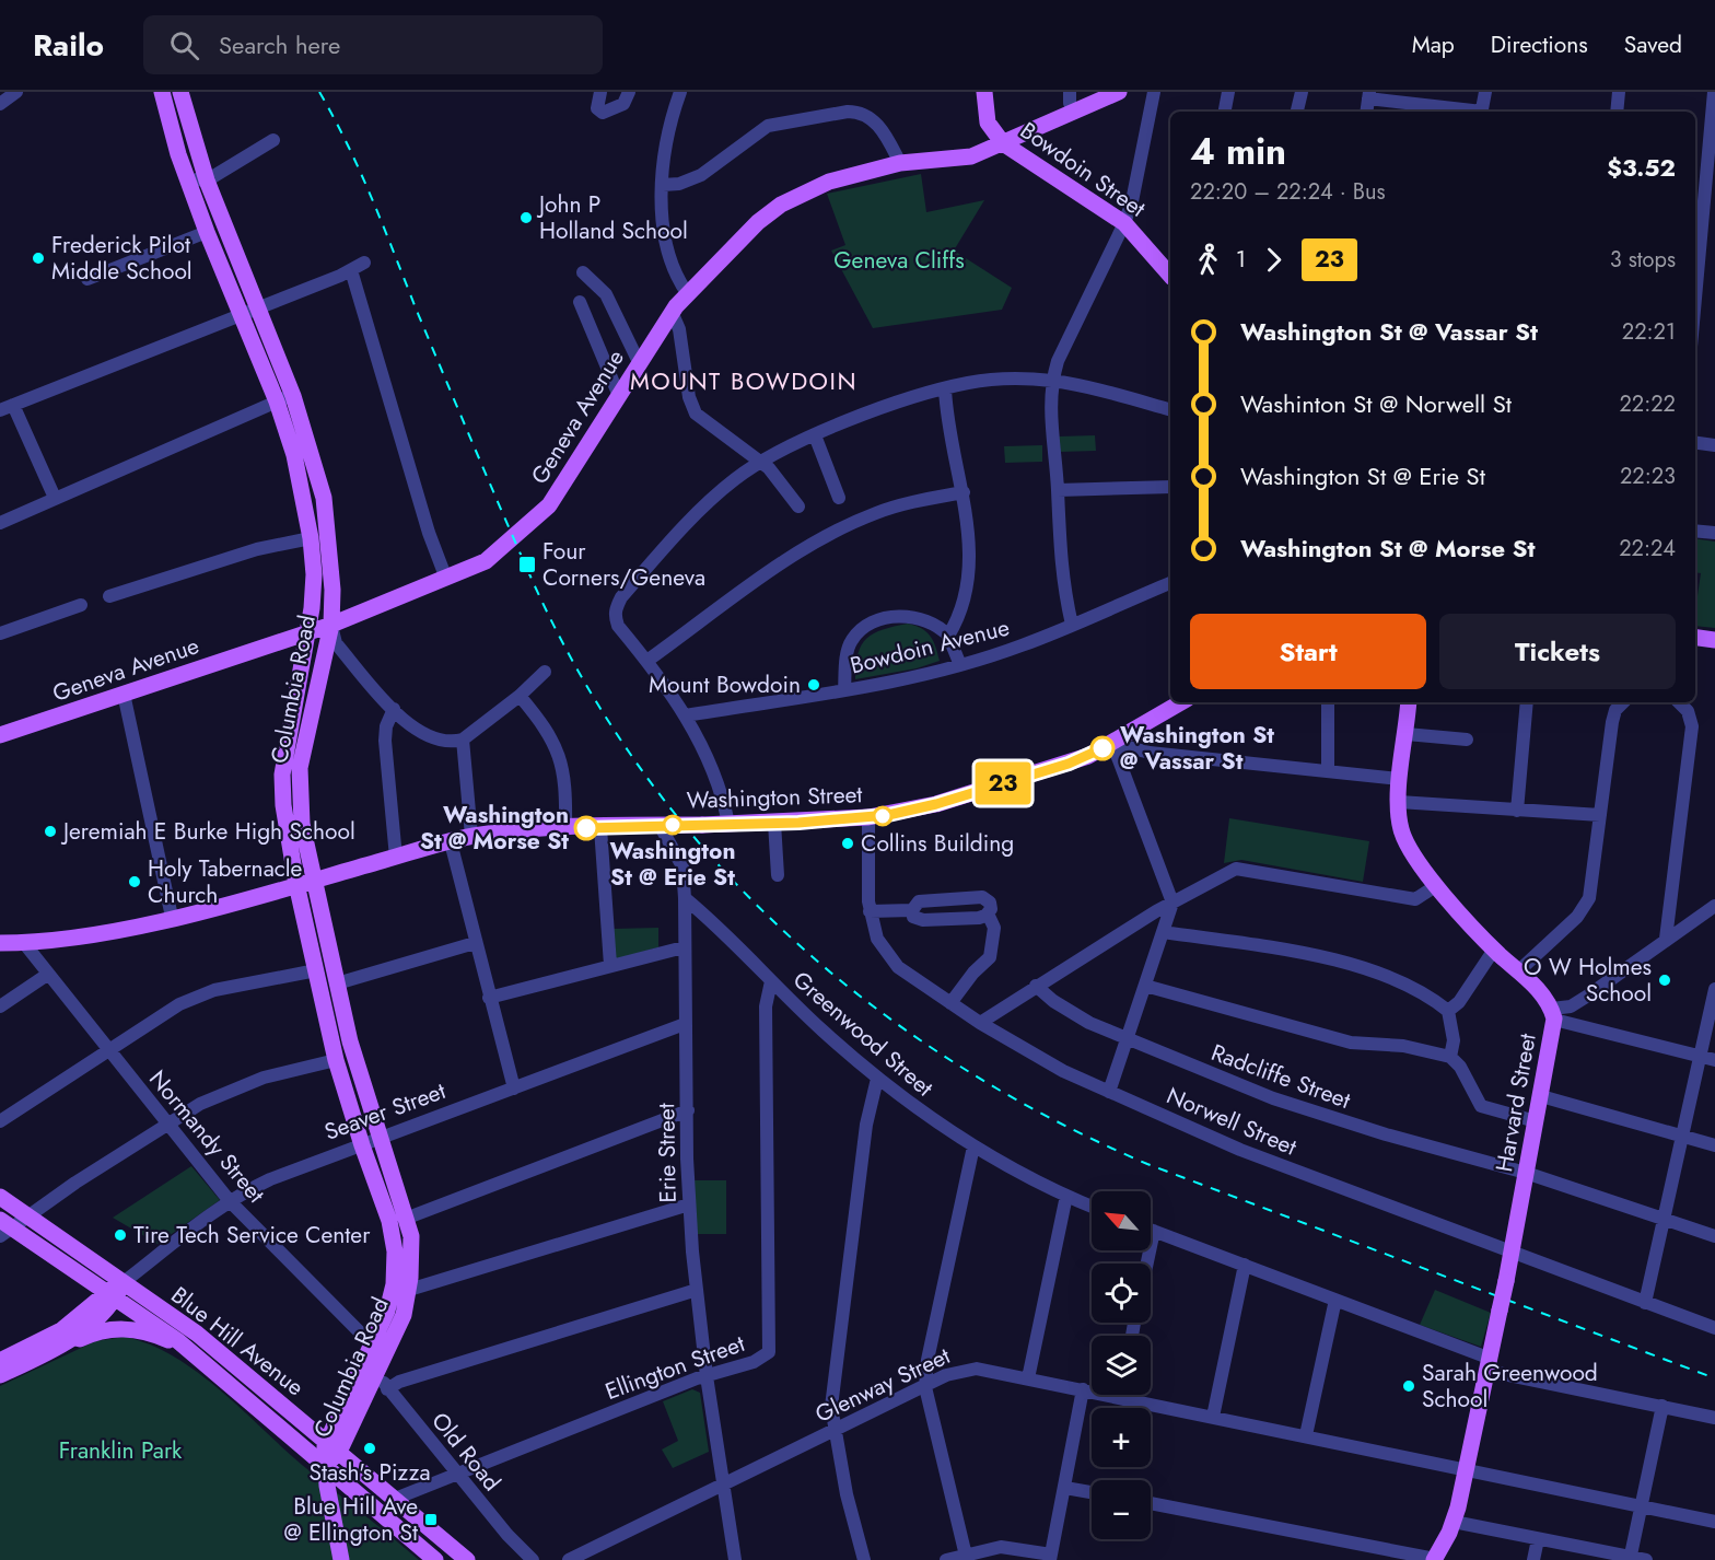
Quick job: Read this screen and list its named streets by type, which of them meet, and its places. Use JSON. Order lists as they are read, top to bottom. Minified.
{"streets":{"main road":["Bowdoin Street","Geneva Avenue","Columbia Road","Washington Street","Harvard Street","Seaver Street","Blue Hill Avenue"],"street":["Bowdoin Avenue","Greenwood Street","Radcliffe Street","Norwell Street","Normandy Street","Erie Street","Ellington Street","Glenway Street","Old Road"]},"crossings":[["Bowdoin Street","Geneva Avenue"],["Geneva Avenue","Columbia Road"],["Columbia Road","Washington Street"],["Columbia Road","Seaver Street"],["Columbia Road","Normandy Street"],["Columbia Road","Blue Hill Avenue"],["Columbia Road","Old Road"],["Washington Street","Norwell Street"],["Washington Street","Normandy Street"],["Washington Street","Erie Street"],["Greenwood Street","Erie Street"],["Greenwood Street","Ellington Street"],["Radcliffe Street","Harvard Street"],["Harvard Street","Norwell Street"],["Harvard Street","Glenway Street"],["Seaver Street","Normandy Street"],["Seaver Street","Erie Street"],["Seaver Street","Blue Hill Avenue"],["Erie Street","Ellington Street"],["Erie Street","Glenway Street"],["Blue Hill Avenue","Ellington Street"],["Ellington Street","Old Road"]],"districts":["MOUNT BOWDOIN"],"parks":["Geneva Cliffs","Franklin Park"],"places":{"other":["John P Holland School","Frederick Pilot Middle School","Mount Bowdoin","Washington St @ Vassar St","Washington St @ Erie St","Washington St @ Morse St","Jeremiah E Burke High School","Collins Building","Holy Tabernacle Church","O W Holmes School","Tire Tech Service Center","Sarah Greenwood School","Stash's Pizza"],"transit":["Four Corners/Geneva","Blue Hill Ave @ Ellington St"]},"lines":["bus line 23"],"north":"top left","page":{"header":"Railo","search":"Search here","nav":["Map","Directions","Saved"],"on_map":"23","heading":["4 min","22:20 – 22:24 · Bus","$3.52"],"legs":["1","23","3 stops"],"list":[{"name":"Washington St @ Vassar St","value":"22:21"},{"name":"Washinton St @ Norwell St","value":"22:22"},{"name":"Washington St @ Erie St","value":"22:23"},{"name":"Washington St @ Morse St","value":"22:24"}],"buttons":["Start","Tickets"],"map_buttons":["+","−"]}}
